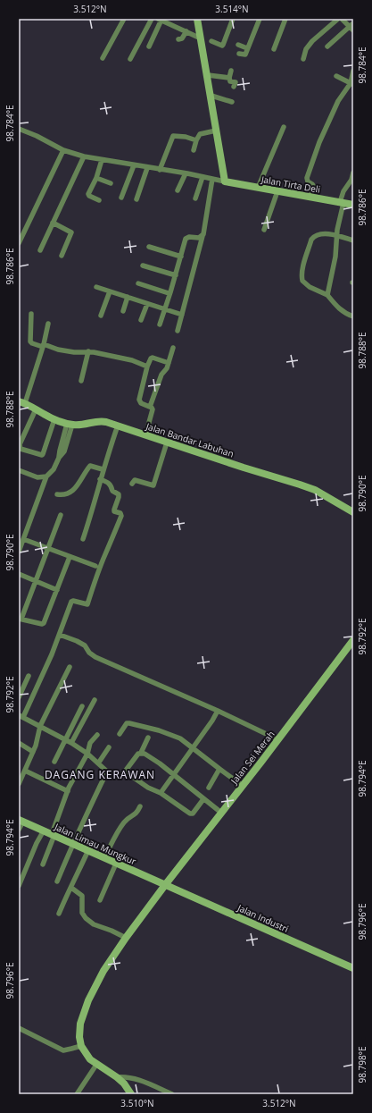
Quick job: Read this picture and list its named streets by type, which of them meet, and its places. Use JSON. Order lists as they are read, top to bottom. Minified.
{"streets":{"street":["Jalan Tirta Deli","Jalan Bandar Labuhan","Jalan Sei Merah","Jalan Limau Mungkur","Jalan Industri"]},"crossings":[["Jalan Sei Merah","Jalan Limau Mungkur"],["Jalan Sei Merah","Jalan Industri"],["Jalan Limau Mungkur","Jalan Industri"]],"districts":["DAGANG KERAWAN"],"coordinates":["3.512°N","3.514°N","98.784°E","98.786°E","98.788°E","98.790°E","98.792°E","98.794°E","98.796°E","98.798°E","3.510°N"]}
